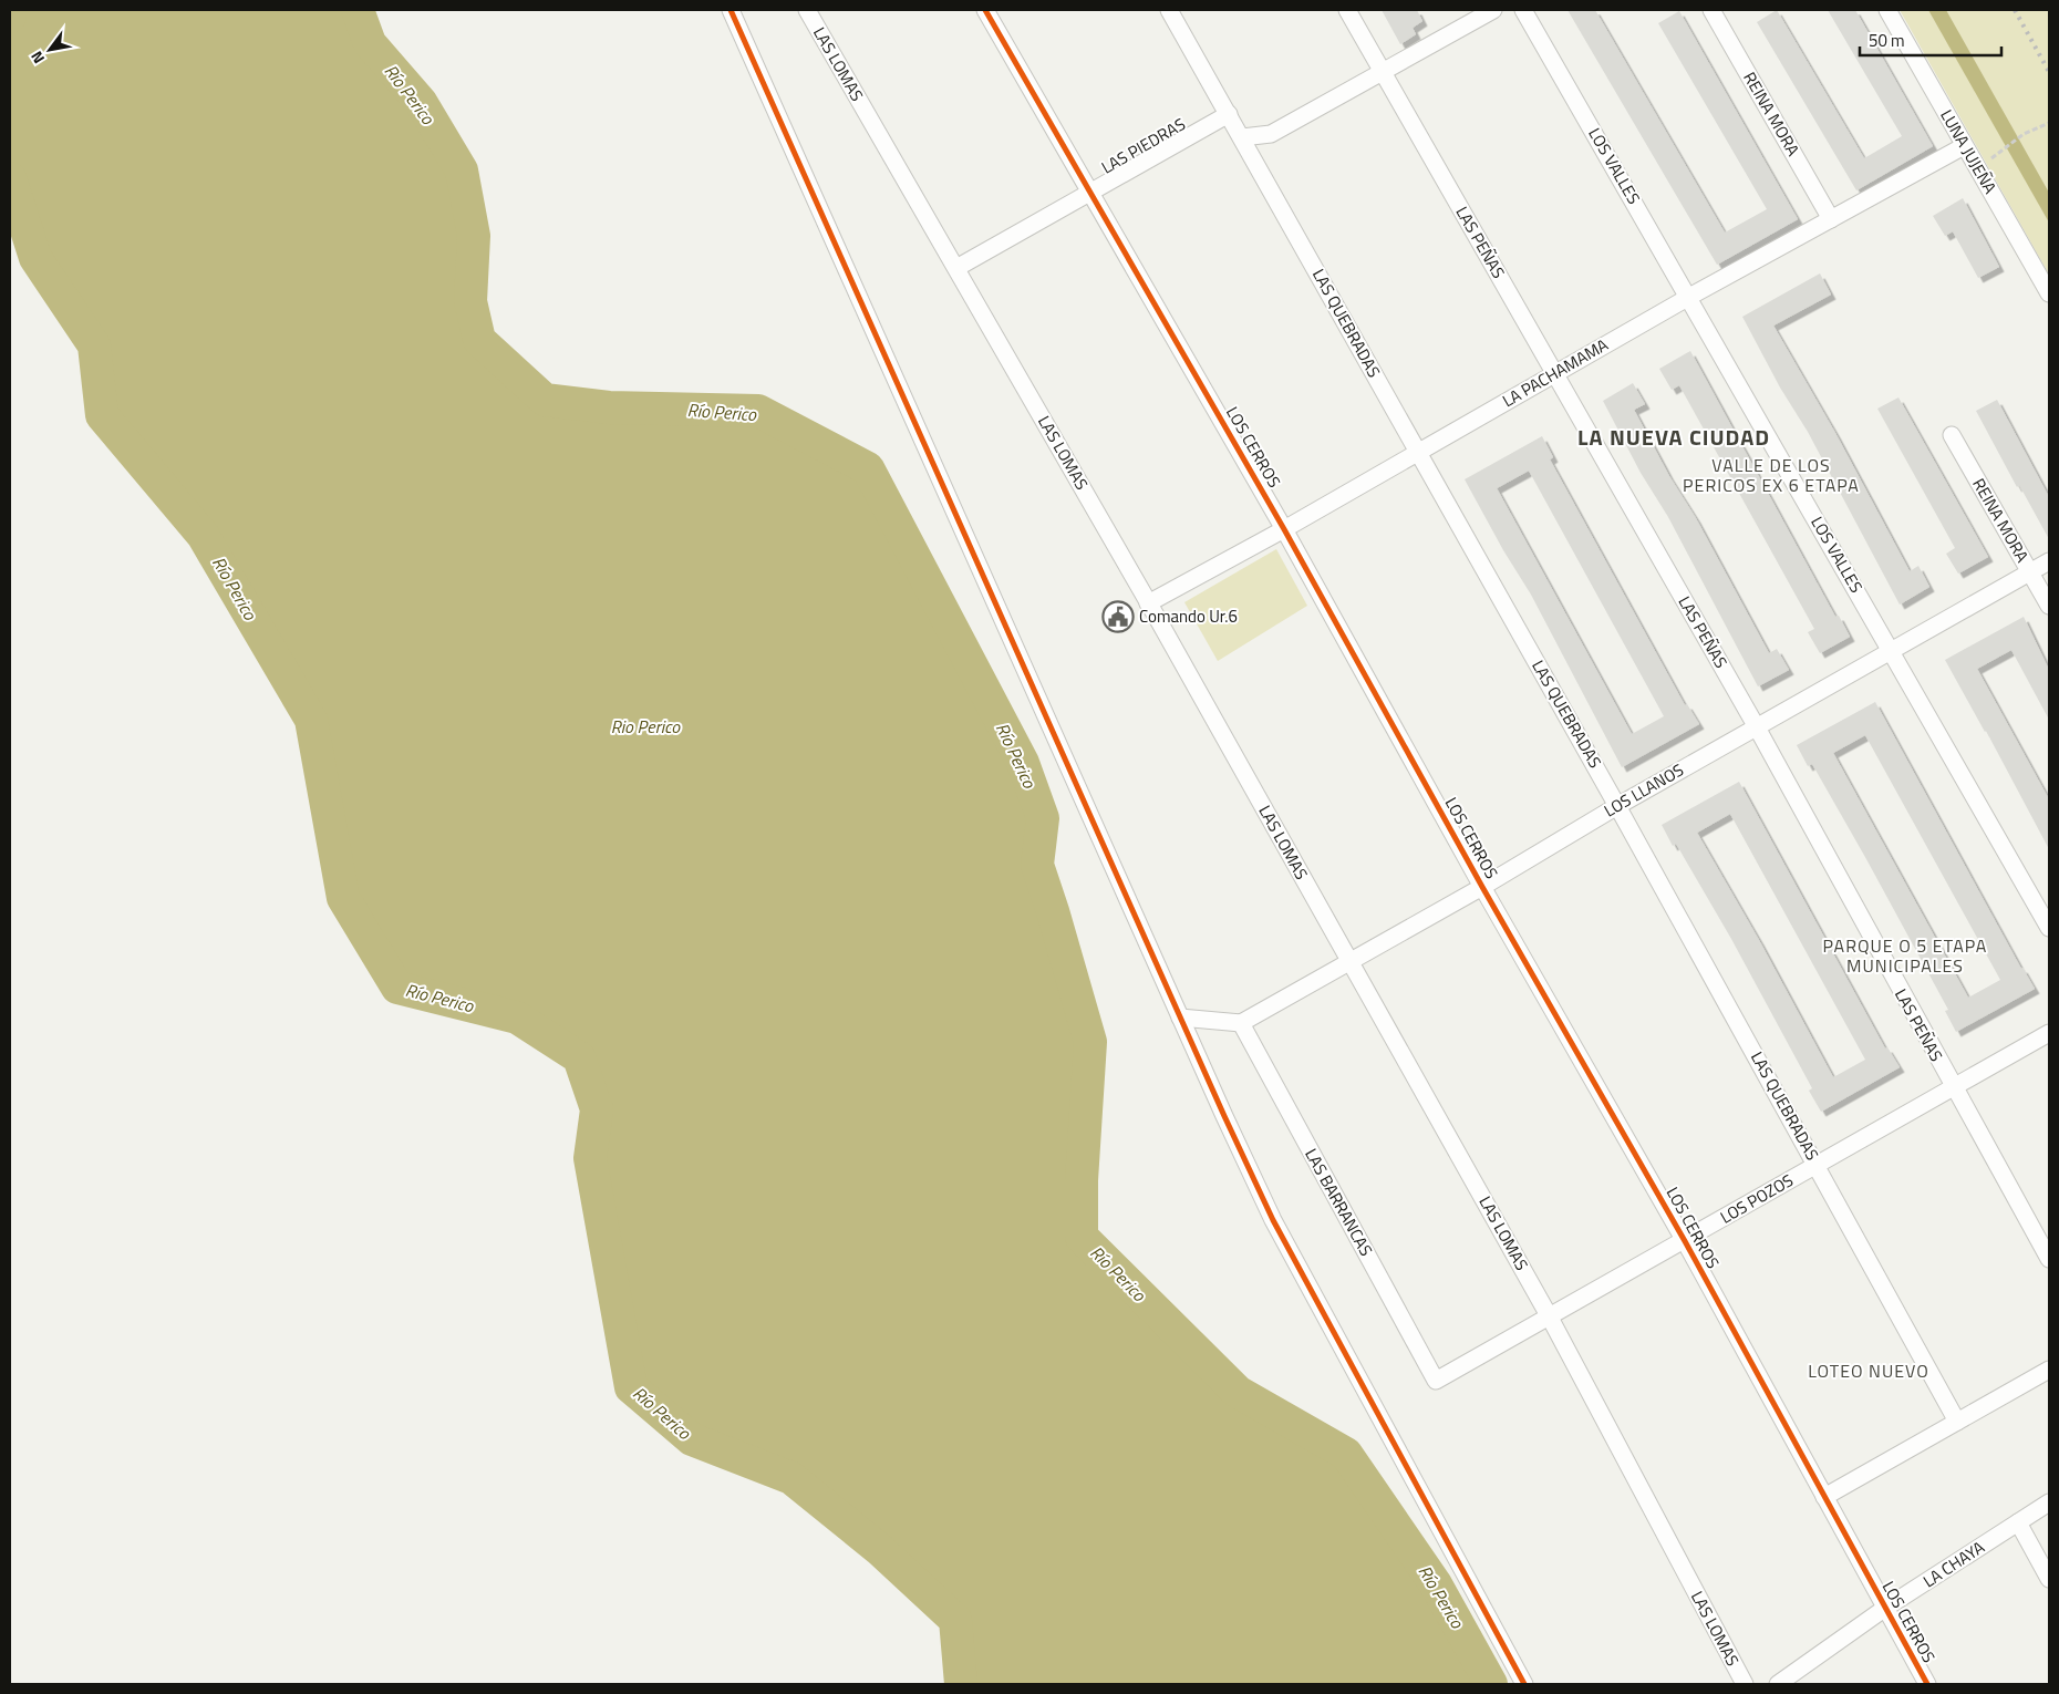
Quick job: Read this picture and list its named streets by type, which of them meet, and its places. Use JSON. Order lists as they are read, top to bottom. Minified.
{"streets":{"street":["LAS LOMAS","REINA MORA","LAS PIEDRAS","LUNA JUJEÑA","LOS VALLES","LAS PEÑAS","LAS QUEBRADAS","LA PACHAMAMA","LOS CERROS","LOS LLANOS","LOS POZOS","LAS BARRANCAS","LA CHAYA"]},"crossings":[["LAS LOMAS","LAS PIEDRAS"],["LAS LOMAS","LA PACHAMAMA"],["LAS LOMAS","LOS LLANOS"],["LAS LOMAS","LOS POZOS"],["REINA MORA","LA PACHAMAMA"],["REINA MORA","LOS LLANOS"],["LAS PIEDRAS","LAS QUEBRADAS"],["LAS PIEDRAS","LOS CERROS"],["LUNA JUJEÑA","LA PACHAMAMA"],["LOS VALLES","LA PACHAMAMA"],["LOS VALLES","LOS LLANOS"],["LAS PEÑAS","LA PACHAMAMA"],["LAS PEÑAS","LOS LLANOS"],["LAS PEÑAS","LOS POZOS"],["LAS QUEBRADAS","LA PACHAMAMA"],["LAS QUEBRADAS","LOS LLANOS"],["LAS QUEBRADAS","LOS POZOS"],["LA PACHAMAMA","LOS CERROS"],["LOS CERROS","LOS LLANOS"],["LOS CERROS","LOS POZOS"],["LOS CERROS","LA CHAYA"],["LOS LLANOS","LAS BARRANCAS"],["LOS POZOS","LAS BARRANCAS"]],"districts":["LA NUEVA CIUDAD","VALLE DE LOS PERICOS EX 6 ETAPA","PARQUE O 5 ETAPA MUNICIPALES","LOTEO NUEVO"],"water":["Río Perico","Rio Perico"],"places":{"public building":["Comando Ur.6"]},"scale_bar":"50 m","north":"bottom left"}
